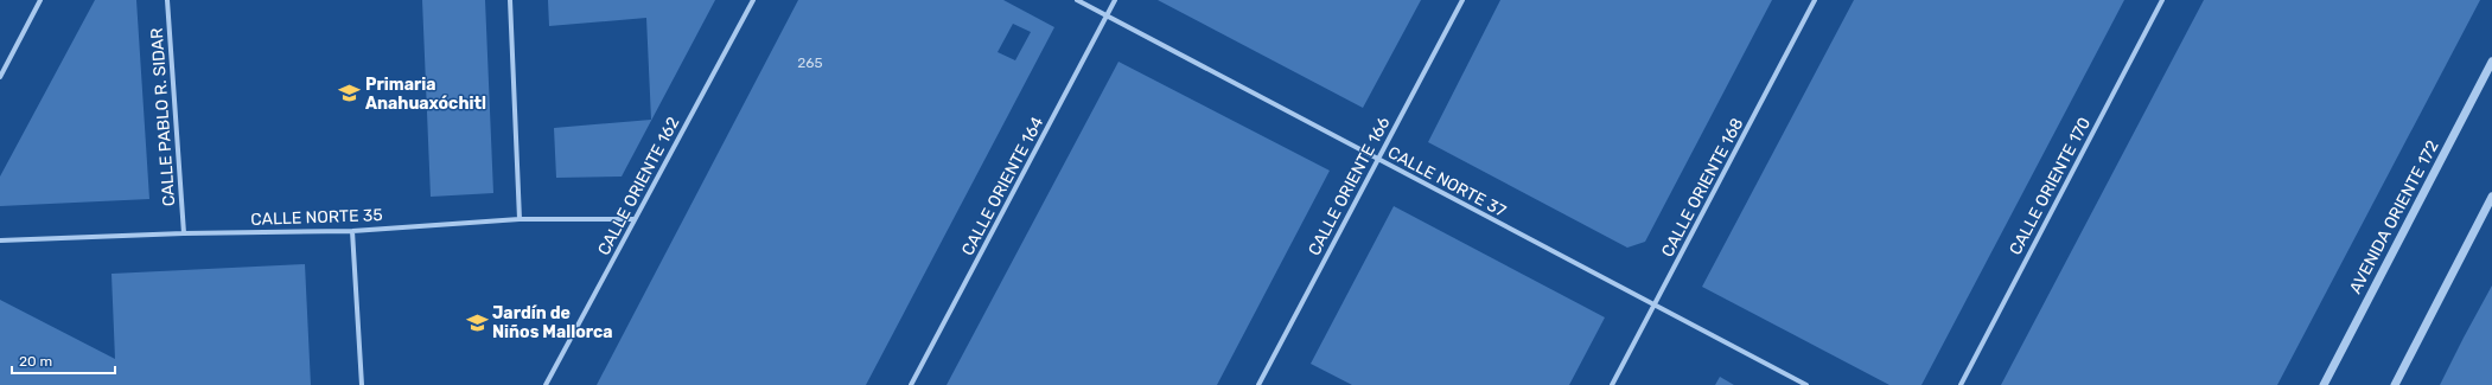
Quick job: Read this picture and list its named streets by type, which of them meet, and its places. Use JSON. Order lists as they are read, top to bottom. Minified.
{"streets":{"street":["CALLE PABLO R. SIDAR","CALLE NORTE 37","CALLE ORIENTE 162","CALLE ORIENTE 164","CALLE ORIENTE 166","CALLE ORIENTE 170","CALLE ORIENTE 168","CALLE NORTE 35","AVENIDA ORIENTE 172"]},"crossings":[["CALLE PABLO R. SIDAR","CALLE NORTE 35"],["CALLE NORTE 37","CALLE ORIENTE 164"],["CALLE NORTE 37","CALLE ORIENTE 166"],["CALLE NORTE 37","CALLE ORIENTE 168"],["CALLE ORIENTE 162","CALLE NORTE 35"]],"places":{"school or university":["Primaria Anahuaxóchitl","Jardín de Niños Mallorca"]},"house_numbers":["265"],"scale_bar":"20 m"}
